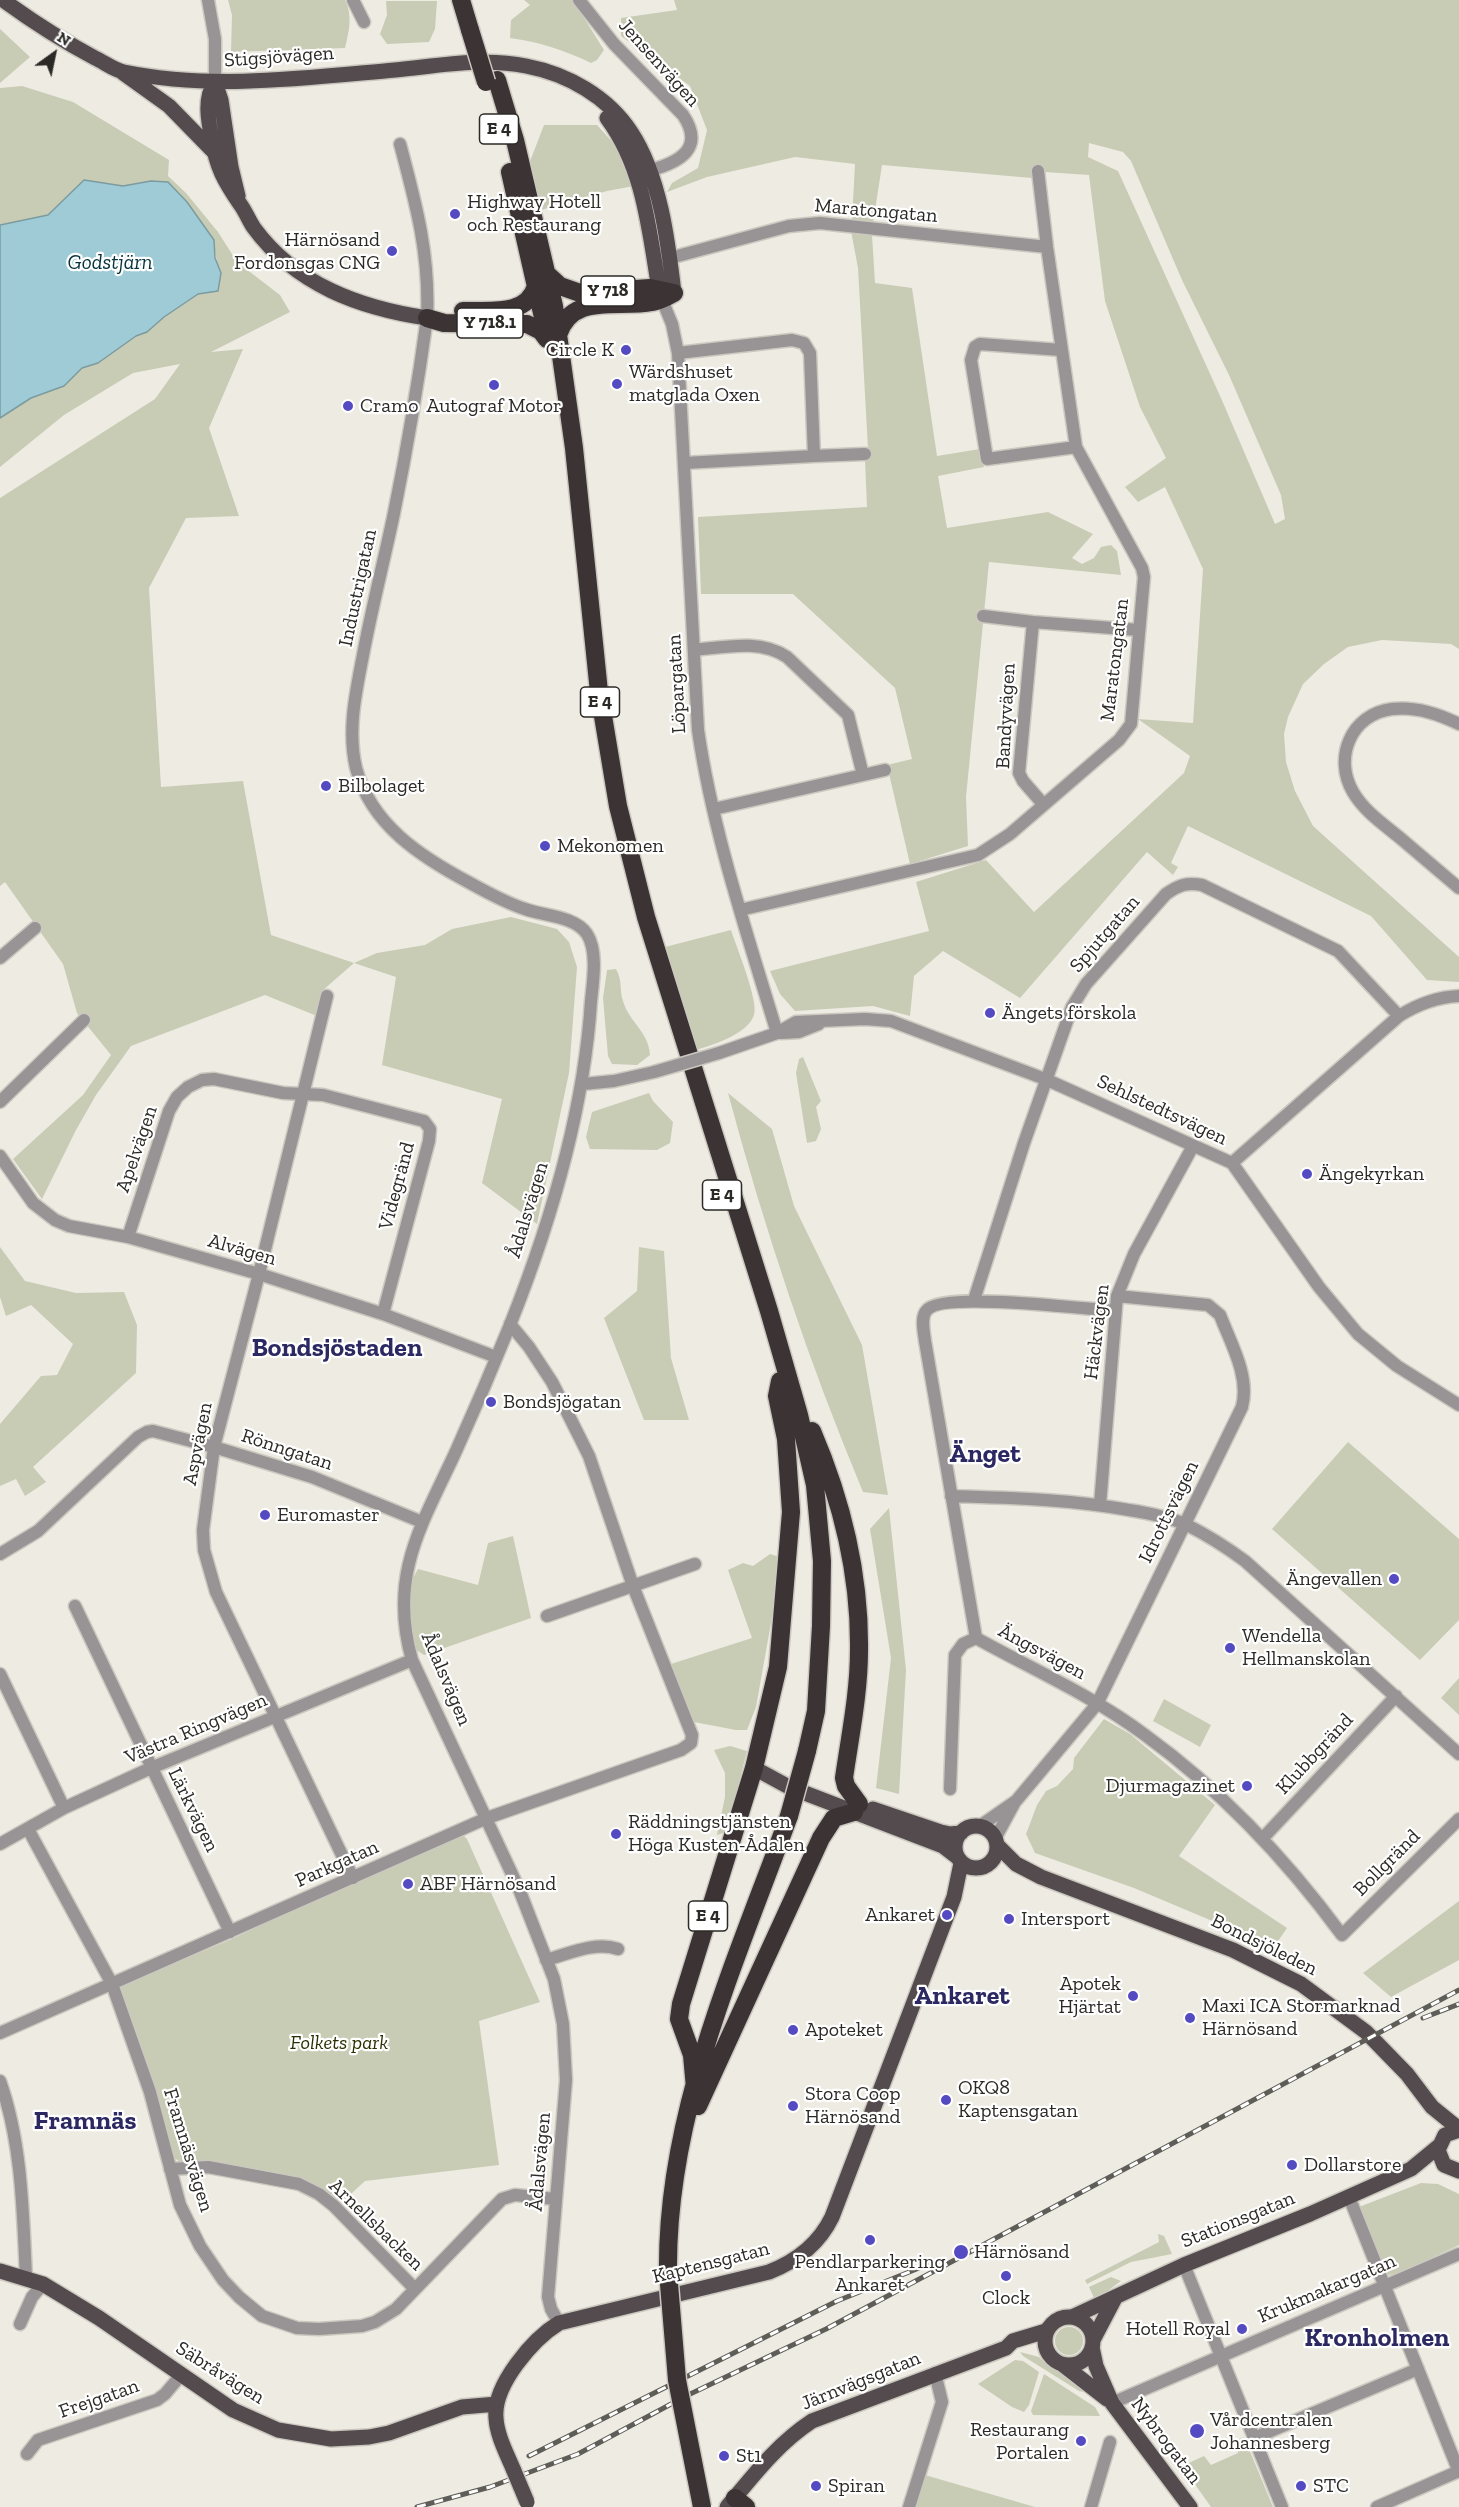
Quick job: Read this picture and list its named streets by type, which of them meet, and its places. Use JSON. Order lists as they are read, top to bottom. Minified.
{"streets":{"highway":["E 4","Y 718","Y 718.1"],"main road":["Stigsjövägen","Bondsjöleden","Stationsgatan","Kaptensgatan","Säbråvägen","Järnvägsgatan","Nybrogatan"],"street":["Jensenvägen","Maratongatan","Industrigatan","Löpargatan","Bandyvägen","Spjutgatan","Sehlstedtsvägen","Apelvägen","Videgränd","Ådalsvägen","Alvägen","Häckvägen","Aspvägen","Rönngatan","Idrottsvägen","Ängsvägen","Västra Ringvägen","Klubbgränd","Lärkvägen","Bollgränd","Parkgatan","Framnäsvägen","Arnellsbacken","Krukmakargatan","Frejgatan"]},"crossings":[["Stigsjövägen","Jensenvägen"],["Stigsjövägen","Maratongatan"],["Stigsjövägen","Y 718"],["Stigsjövägen","Y 718.1"],["Stigsjövägen","Löpargatan"],["E 4","Y 718"],["E 4","Y 718.1"],["Maratongatan","Löpargatan"],["Maratongatan","Bandyvägen"],["Y 718","Y 718.1"],["Y 718","Löpargatan"],["Y 718.1","Industrigatan"],["Industrigatan","Ådalsvägen"],["Löpargatan","Sehlstedtsvägen"],["Spjutgatan","Sehlstedtsvägen"],["Spjutgatan","Ängsvägen"],["Sehlstedtsvägen","Ådalsvägen"],["Sehlstedtsvägen","Häckvägen"],["Apelvägen","Videgränd"],["Apelvägen","Alvägen"],["Apelvägen","Aspvägen"],["Videgränd","Alvägen"],["Videgränd","Aspvägen"],["Ådalsvägen","Alvägen"],["Ådalsvägen","Rönngatan"],["Ådalsvägen","Västra Ringvägen"],["Ådalsvägen","Parkgatan"],["Ådalsvägen","Framnäsvägen"],["Ådalsvägen","Kaptensgatan"],["Alvägen","Aspvägen"],["Häckvägen","Idrottsvägen"],["Aspvägen","Rönngatan"],["Aspvägen","Västra Ringvägen"],["Aspvägen","Parkgatan"],["Idrottsvägen","Ängsvägen"],["Idrottsvägen","Bondsjöleden"],["Idrottsvägen","Kaptensgatan"],["Ängsvägen","Klubbgränd"],["Ängsvägen","Bollgränd"],["Västra Ringvägen","Lärkvägen"],["Västra Ringvägen","Framnäsvägen"],["Lärkvägen","Parkgatan"],["Parkgatan","Framnäsvägen"],["Bondsjöleden","Stationsgatan"],["Bondsjöleden","Kaptensgatan"],["Framnäsvägen","Arnellsbacken"],["Stationsgatan","Järnvägsgatan"],["Stationsgatan","Nybrogatan"],["Kaptensgatan","Säbråvägen"],["Krukmakargatan","Nybrogatan"],["Säbråvägen","Frejgatan"],["Järnvägsgatan","Nybrogatan"]],"districts":["Bondsjöstaden","Änget","Ankaret","Framnäs","Kronholmen"],"water":["Godstjärn"],"parks":["Folkets park"],"places":["Highway Hotell och Restaurang","Härnösand Fordonsgas CNG","Circle K","Wärdshuset matglada Oxen","Autograf Motor","Cramo","Bilbolaget","Mekonomen","Ängets förskola","Ängekyrkan","Bondsjögatan","Euromaster","Ängevallen","Wendella Hellmanskolan","Djurmagazinet","Räddningstjänsten Höga Kusten-Ådalen","ABF Härnösand","Ankaret","Intersport","Apotek Hjärtat","Maxi ICA Stormarknad Härnösand","Apoteket","OKQ8 Kaptensgatan","Stora Coop Härnösand","Dollarstore","Pendlarparkering Ankaret","Härnösand","Clock","Hotell Royal","Vårdcentralen Johannesberg","Restaurang Portalen","St1","Spiran","STC"],"north":"top right"}
